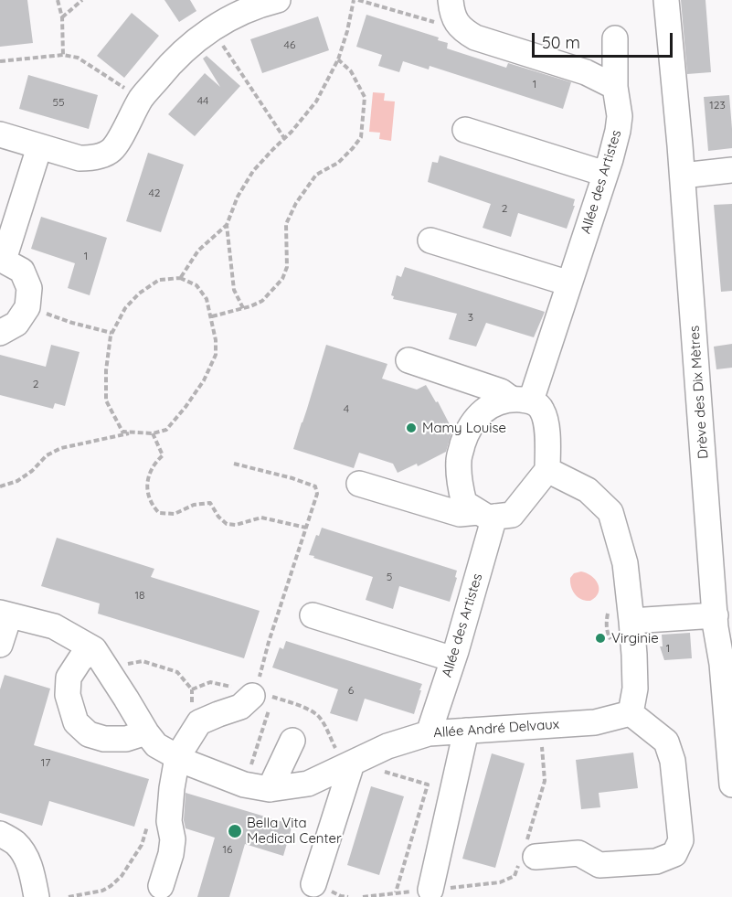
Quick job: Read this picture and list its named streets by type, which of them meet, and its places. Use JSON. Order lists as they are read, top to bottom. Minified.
{"streets":{"street":["Allée des Artistes","Drève des Dix Mètres","Allée André Delvaux"]},"crossings":[["Allée des Artistes","Allée André Delvaux"]],"places":["Mamy Louise","Virginie","Bella Vita Medical Center"],"house_numbers":["46","1","44","55","123","42","2","1","3","2","4","5","18","1","6","17","16"],"scale_bar":"50 m"}
